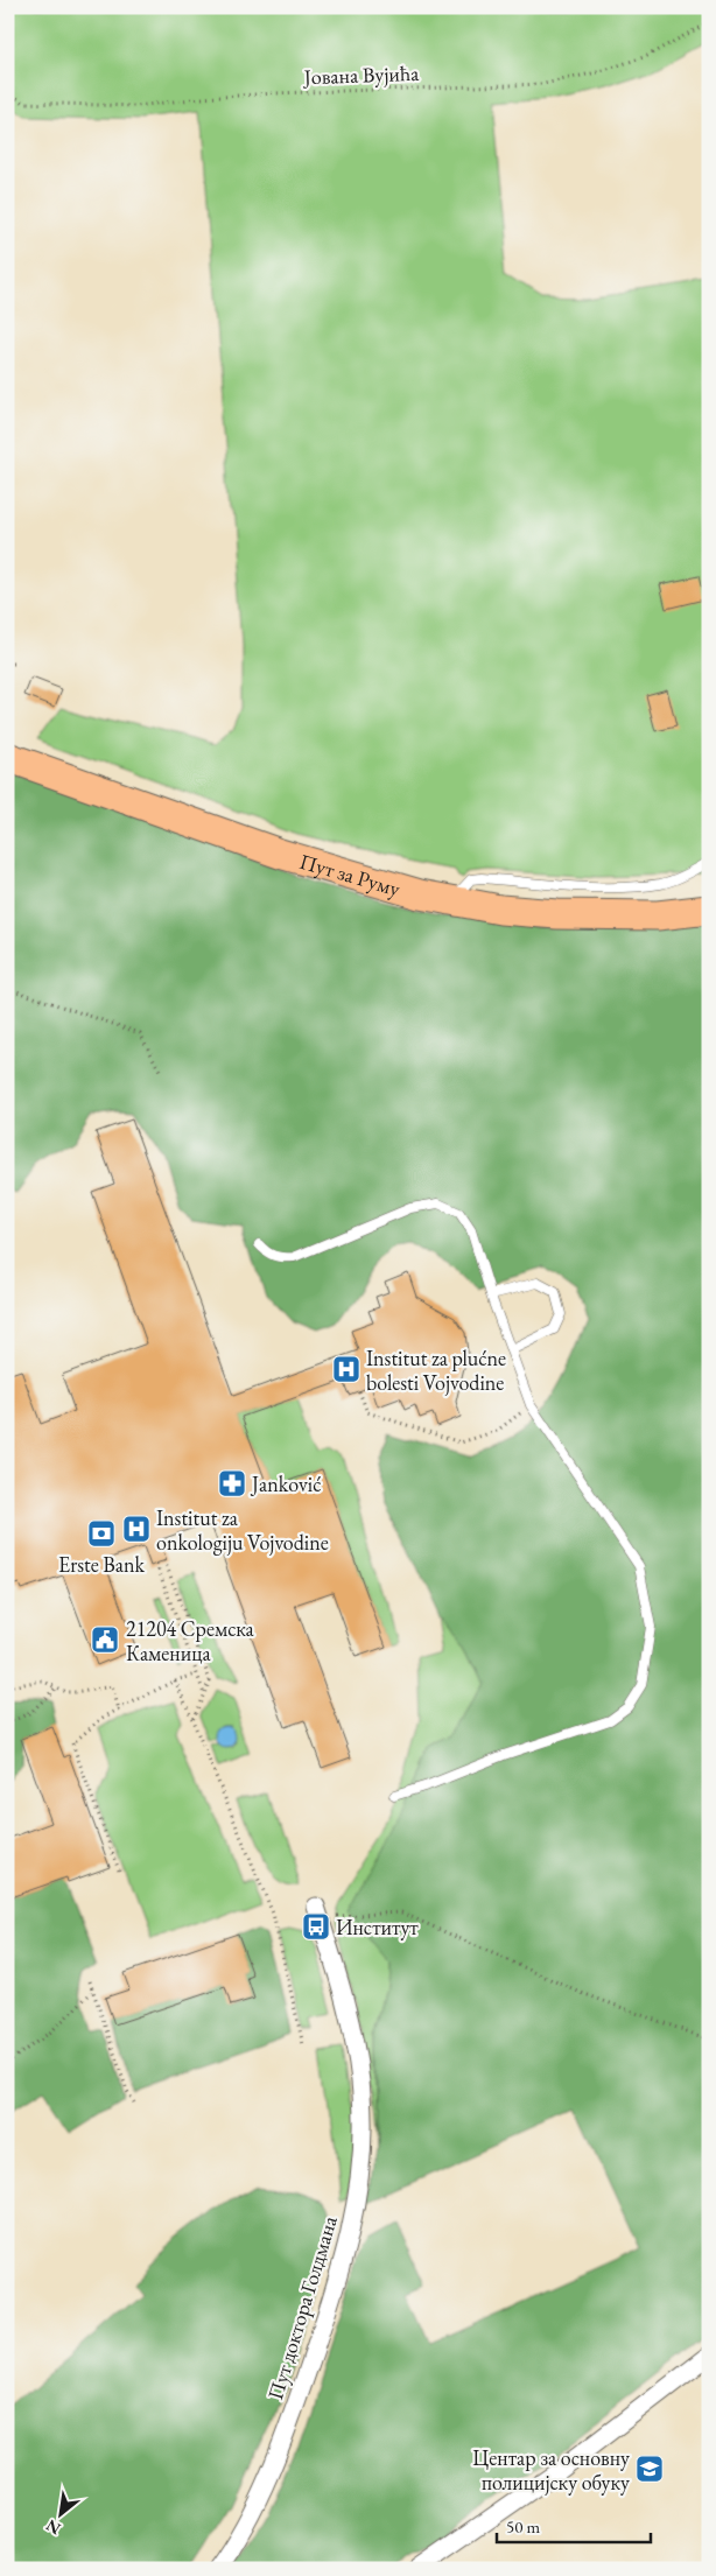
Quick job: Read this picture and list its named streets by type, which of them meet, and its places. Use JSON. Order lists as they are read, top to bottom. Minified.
{"streets":{"main road":["Пут за Руму"],"street":["Пут доктора Голдмана"],"path":["Јована Вујића"]},"places":{"hospital":["Institut za plućne bolesti Vojvodine","Institut za onkologiju Vojvodine"],"pharmacy":["Janković"],"bank":["Erste Bank"],"public building":["21204 Сремска Каменица"],"bus stop":["Институт"],"school or university":["Центар за основну полицијску обуку"]},"scale_bar":"50 m","north":"bottom left"}
